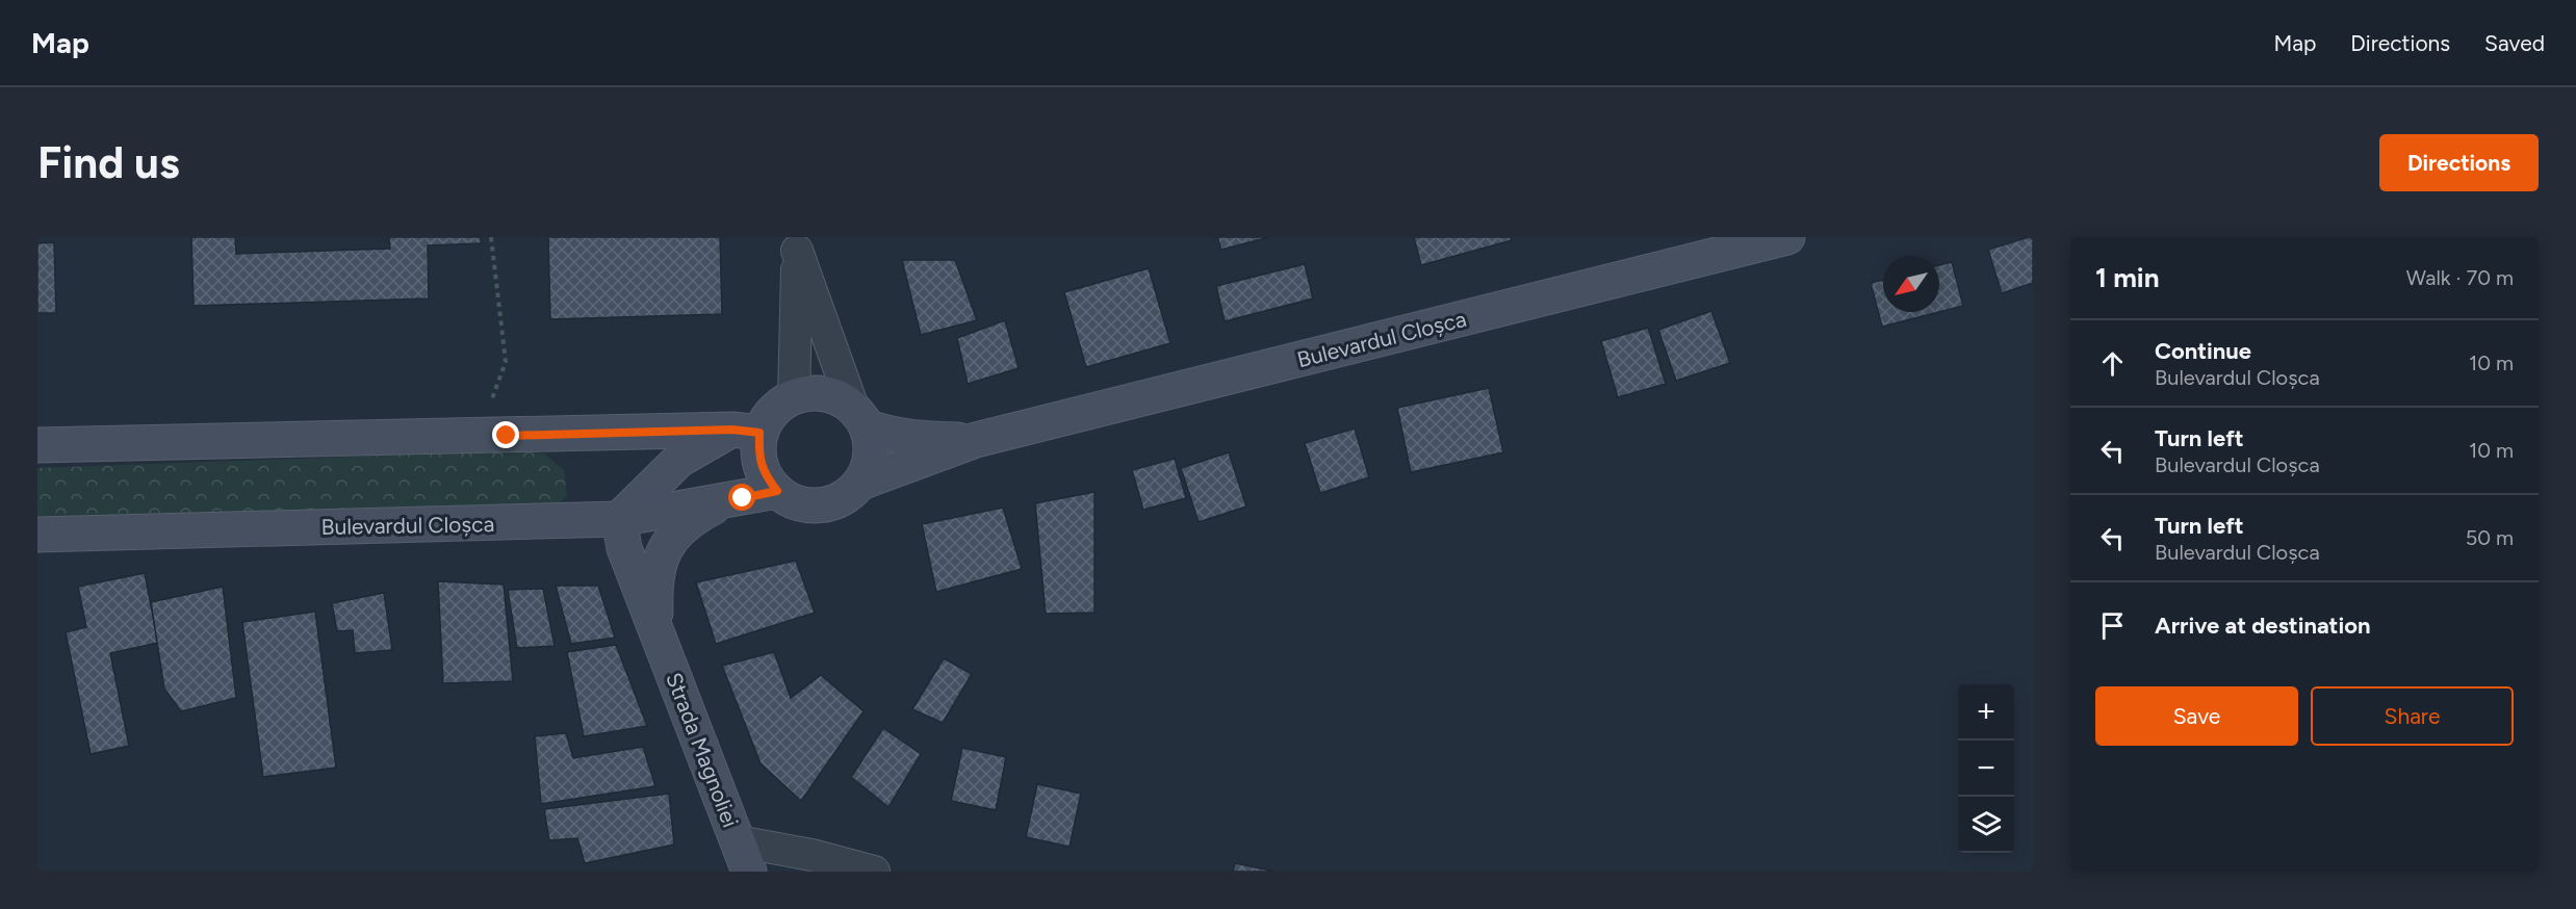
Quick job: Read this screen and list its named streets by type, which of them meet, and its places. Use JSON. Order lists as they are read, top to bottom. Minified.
{"streets":{"main road":["Bulevardul Cloșca","Strada Magnoliei"]},"crossings":[["Bulevardul Cloșca","Strada Magnoliei"]],"north":"bottom left","page":{"header":"Map","nav":["Map","Directions","Saved"],"buttons":["Directions",["Save","Share"]],"title":"Find us","heading":["1 min","Walk · 70 m"],"list":[["Continue","Bulevardul Cloșca","10 m"],["Turn left","Bulevardul Cloșca","10 m"],["Turn left","Bulevardul Cloșca","50 m"],"Arrive at destination"],"map_buttons":["+","−"]}}
